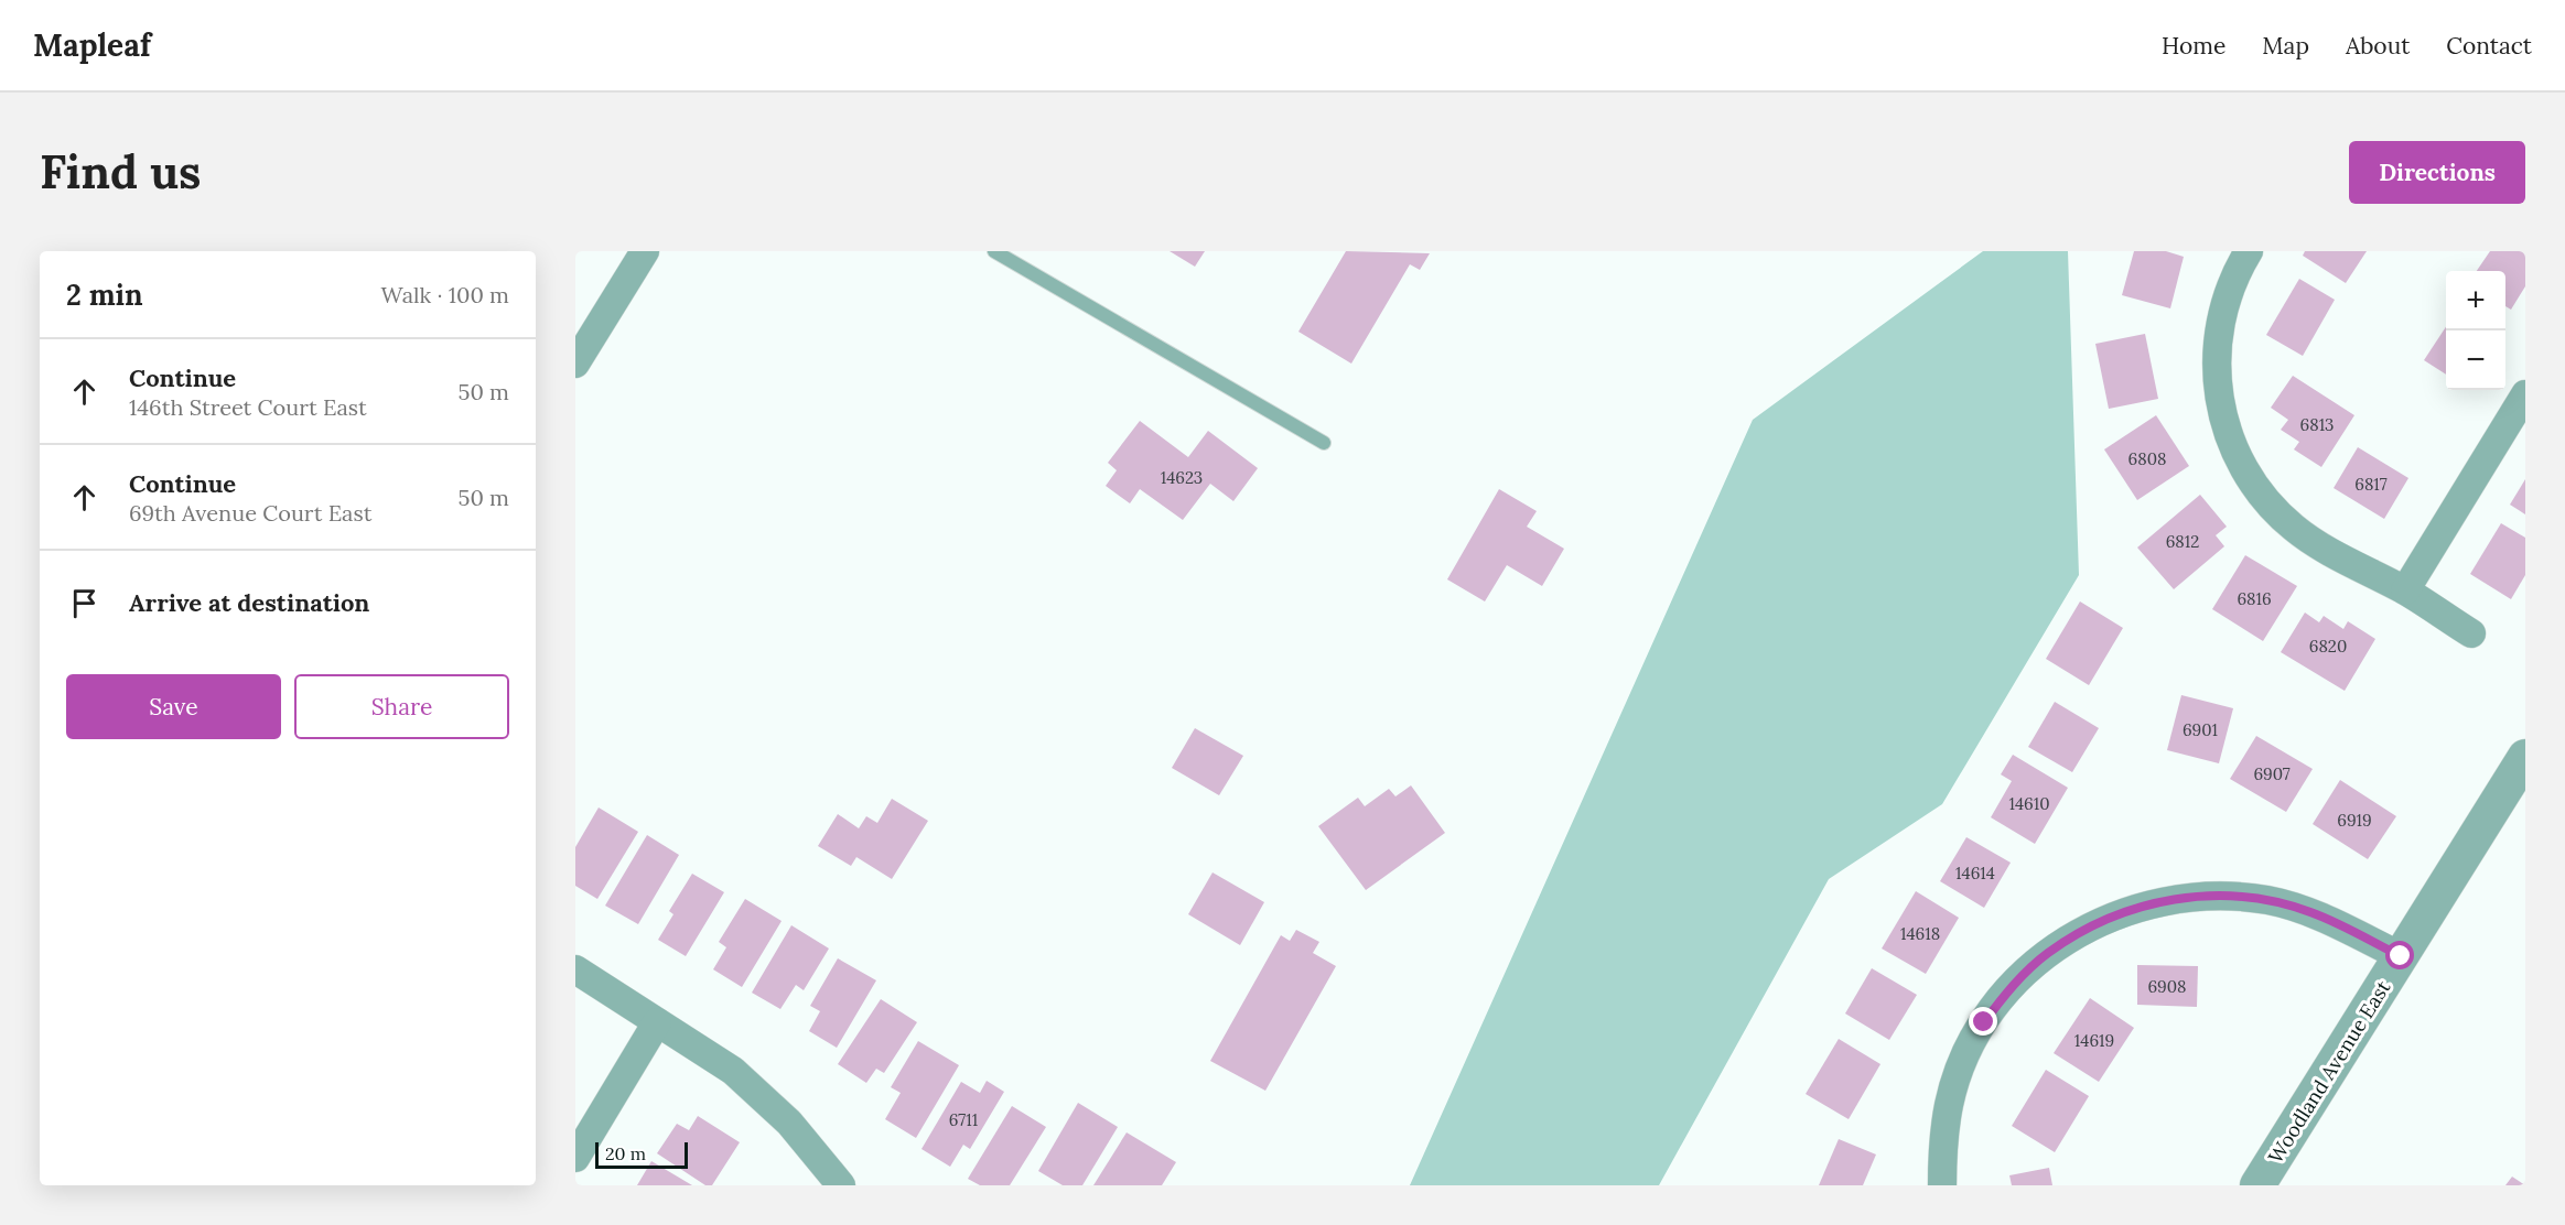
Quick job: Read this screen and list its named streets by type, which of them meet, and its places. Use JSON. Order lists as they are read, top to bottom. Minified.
{"streets":{"street":["Woodland Avenue East"]},"house_numbers":["6813","6808","14623","6817","6812","6816","6820","6901","6907","14610","6919","14614","14618","6908","14619","6711"],"scale_bar":"20 m","page":{"header":"Mapleaf","nav":["Home","Map","About","Contact"],"buttons":["Directions",["Save","Share"]],"title":"Find us","heading":["2 min","Walk · 100 m"],"map_buttons":["+","−"],"list":[["Continue","146th Street Court East","50 m"],["Continue","69th Avenue Court East","50 m"],"Arrive at destination"],"scale":"20 m"}}
